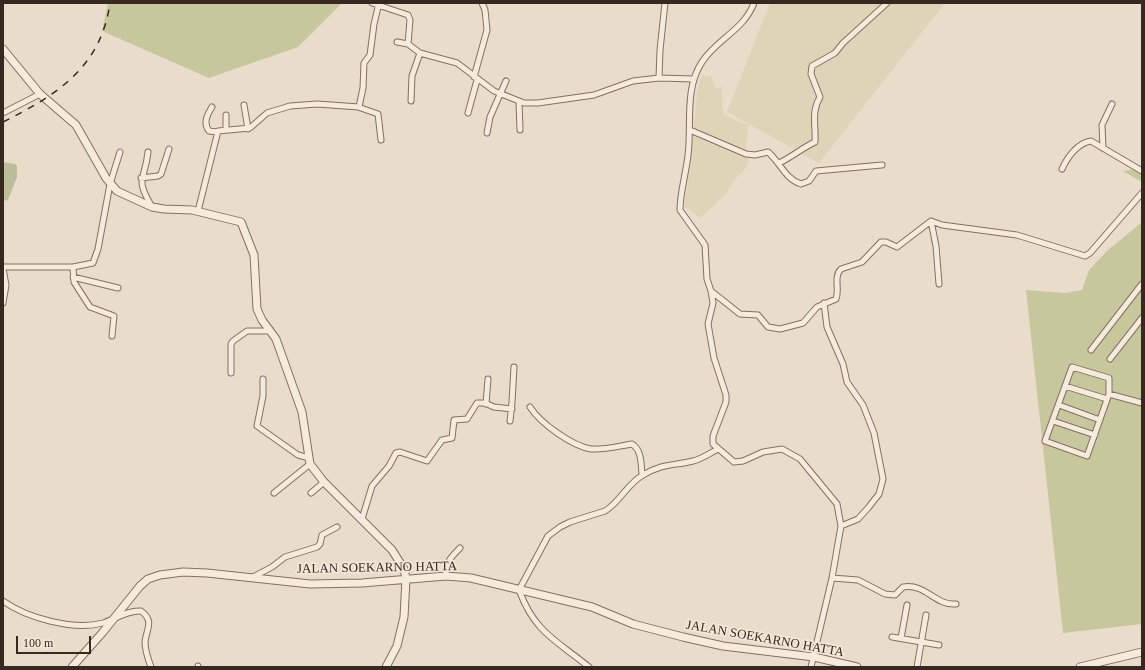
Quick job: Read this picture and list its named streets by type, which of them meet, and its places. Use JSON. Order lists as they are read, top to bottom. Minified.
{"streets":{"street":["JALAN SOEKARNO HATTA"]},"scale_bar":"100 m"}
